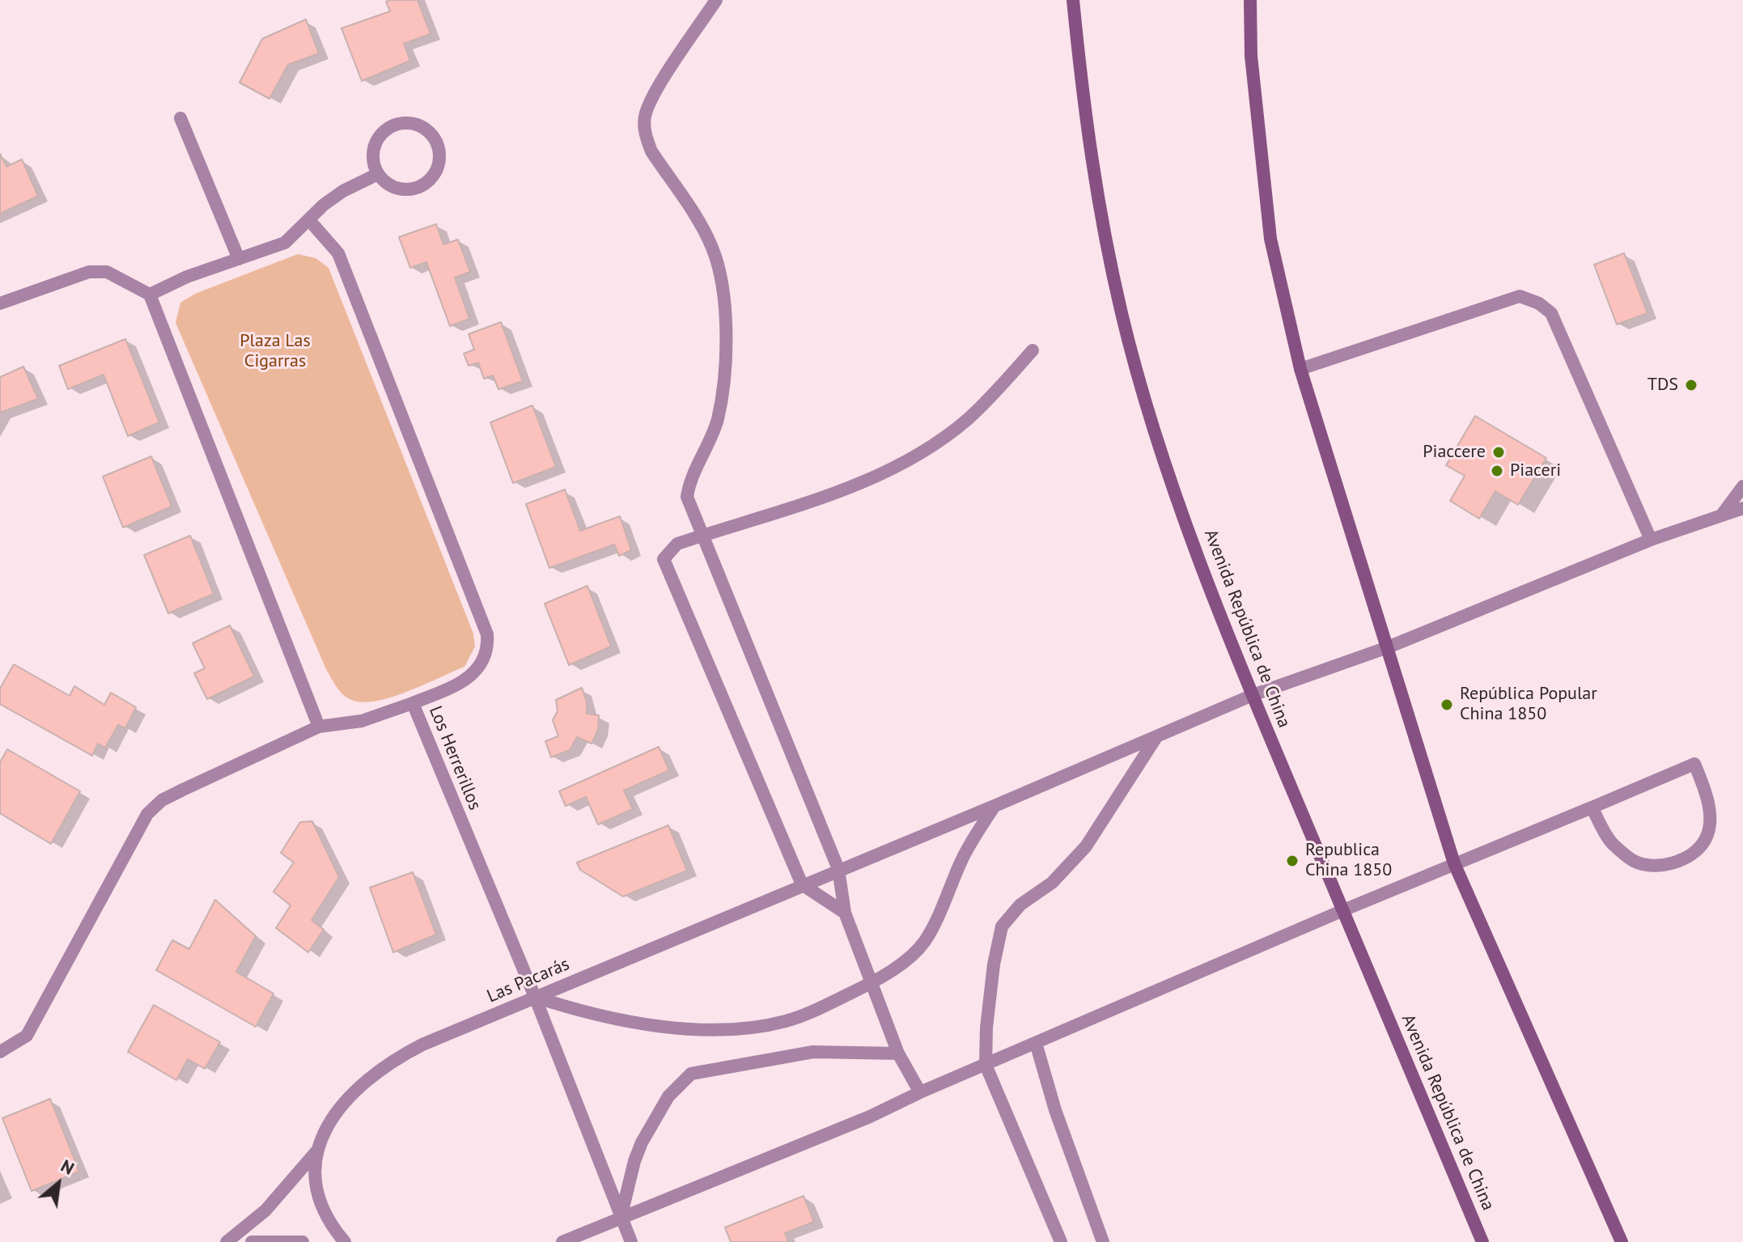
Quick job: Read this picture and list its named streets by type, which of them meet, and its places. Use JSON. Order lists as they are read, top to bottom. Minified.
{"streets":{"main road":["Avenida República de China"],"street":["Los Herrerillos","Las Pacarás"]},"crossings":[["Avenida República de China","Las Pacarás"],["Los Herrerillos","Las Pacarás"]],"parks":["Plaza Las Cigarras"],"places":["TDS","Piaccere","Piaceri","República Popular China 1850","Republica China 1850"],"north":"top right"}
